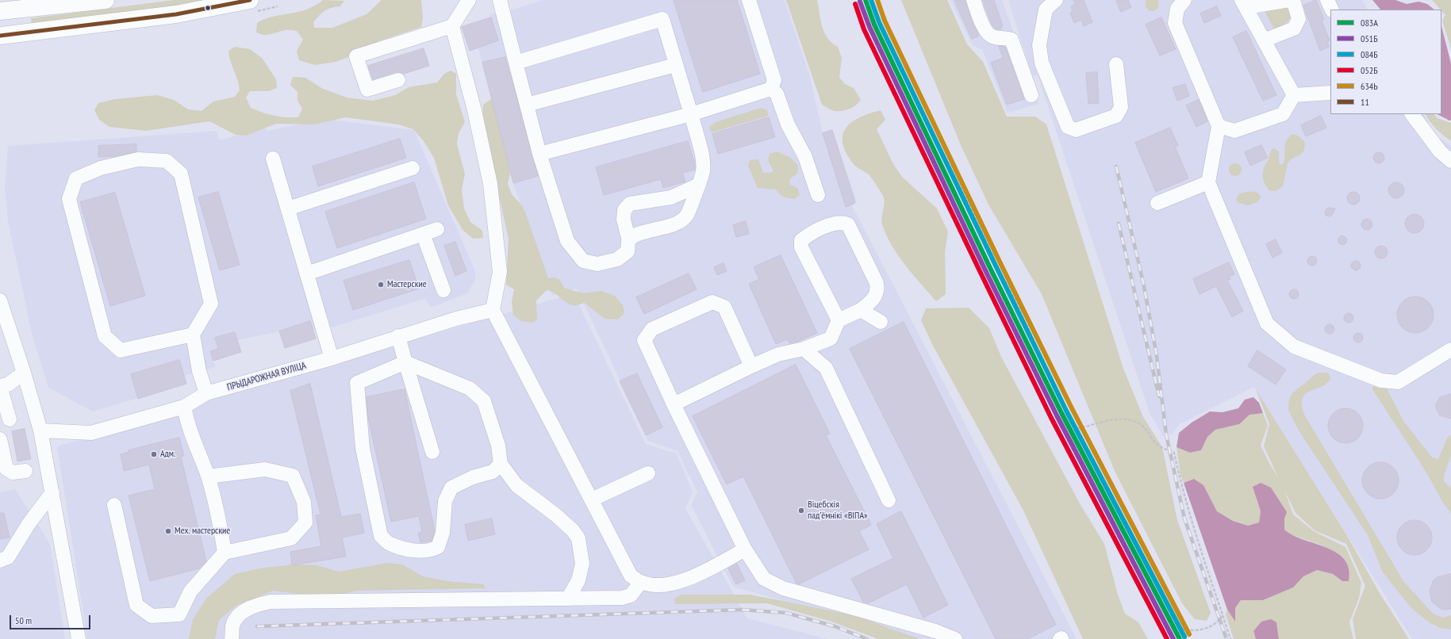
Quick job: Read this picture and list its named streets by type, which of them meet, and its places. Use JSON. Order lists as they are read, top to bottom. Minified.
{"streets":{"street":["ПРЫДАРОЖНАЯ ВУЛІЦА"]},"places":["Мастерские","Адм.","Віцебскія падʼёмнікі «ВІПА»","Мех. мастерские"],"lines":["transit line 083А","transit line 084Б","transit line 634Ь","transit line 11","transit line 051Б","transit line 052Б"],"legend":["083А","051Б","084Б","052Б","634Ь","11"],"scale_bar":"50 m"}
